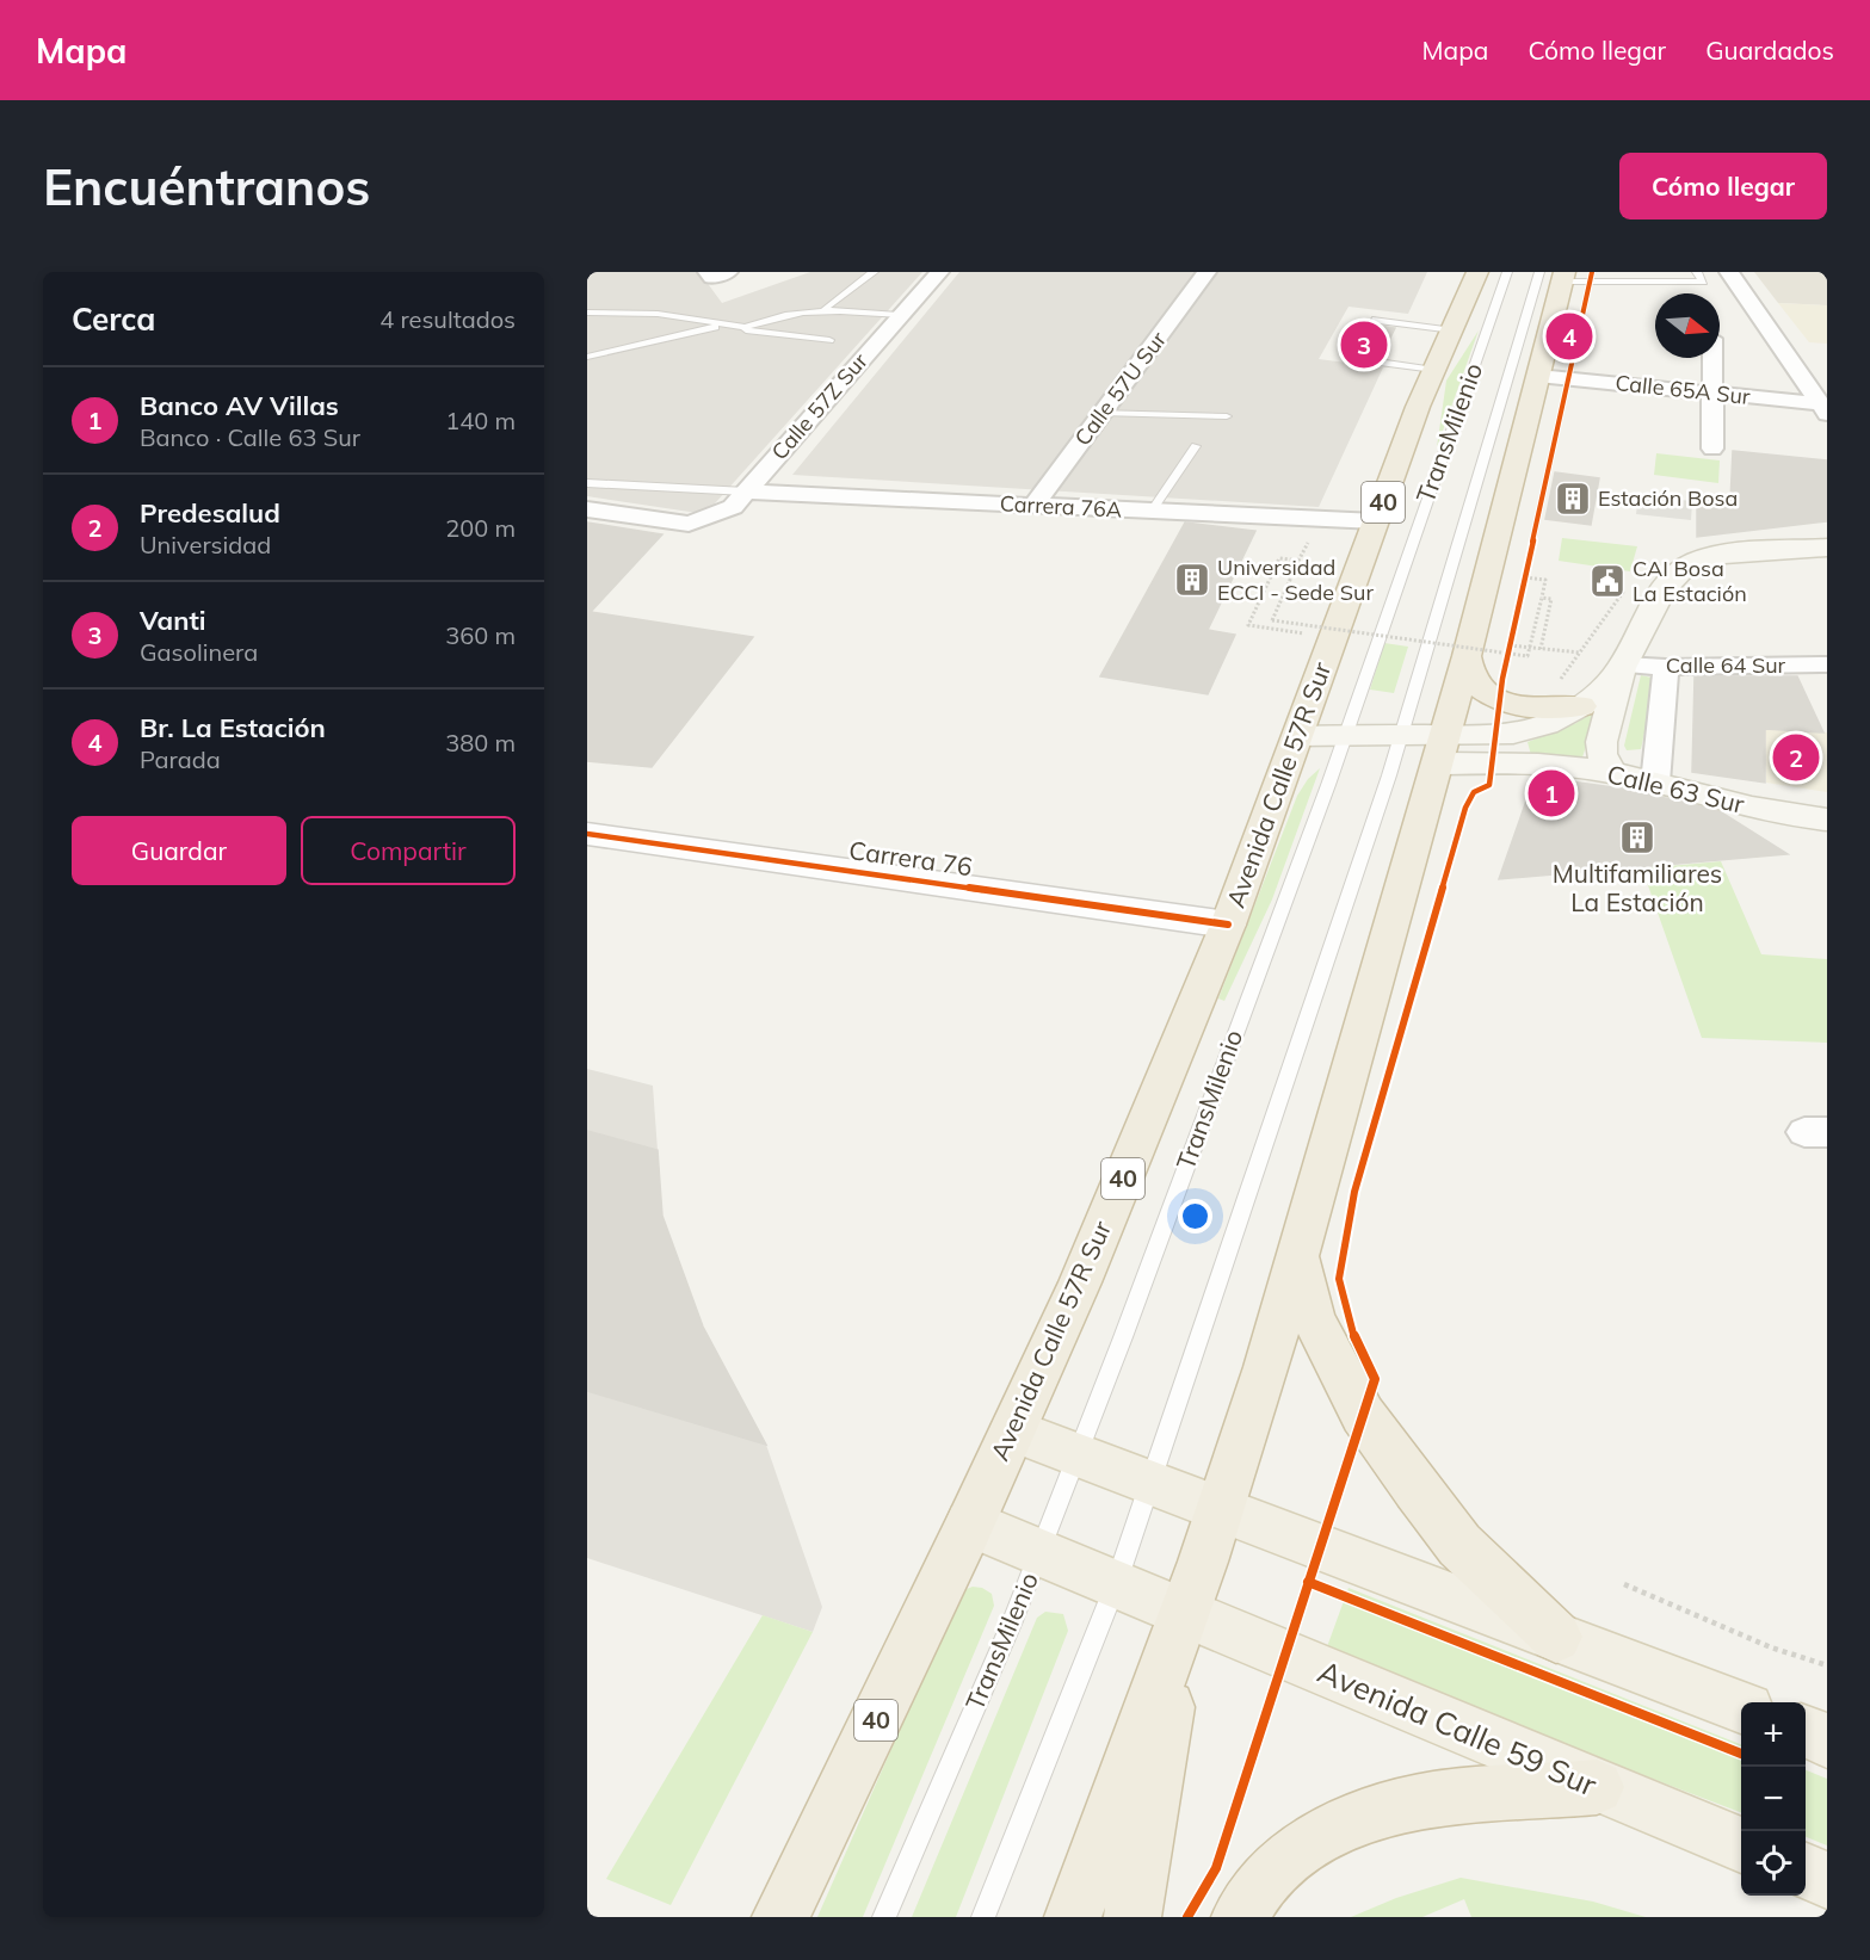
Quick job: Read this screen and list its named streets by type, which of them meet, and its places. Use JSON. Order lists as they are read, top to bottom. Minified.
{"streets":{"highway":["40","Avenida Calle 57R Sur"],"main road":["Calle 63 Sur","Avenida Calle 59 Sur"],"street":["Calle 57U Sur","Calle 65A Sur","Calle 57Z Sur","Carrera 76A","Calle 64 Sur","Carrera 76"],"lane":["TransMilenio"]},"crossings":[["Calle 57U Sur","Carrera 76A"],["Calle 57Z Sur","Carrera 76A"],["TransMilenio","Calle 63 Sur"],["TransMilenio","Avenida Calle 59 Sur"],["Carrera 76A","Avenida Calle 57R Sur"],["Calle 64 Sur","Calle 63 Sur"],["Avenida Calle 57R Sur","Calle 63 Sur"],["Avenida Calle 57R Sur","Carrera 76"],["Avenida Calle 57R Sur","Avenida Calle 59 Sur"]],"places":{"building":["Estación Bosa","Universidad ECCI - Sede Sur","Multifamiliares La Estación"],"public building":["CAI Bosa La Estación"]},"north":"right","page":{"header":"Mapa","nav":["Mapa","Cómo llegar","Guardados"],"buttons":["Cómo llegar",["Guardar","Compartir"]],"title":"Encuéntranos","heading":["Cerca","4 resultados"],"pins":["4","3","2","1"],"list":[{"mark":"1","name":"Banco AV Villas","note":"Banco · Calle 63 Sur","value":"140 m"},{"mark":"2","name":"Predesalud","note":"Universidad","value":"200 m"},{"mark":"3","name":"Vanti","note":"Gasolinera","value":"360 m"},{"mark":"4","name":"Br. La Estación","note":"Parada","value":"380 m"}],"map_buttons":["+","−"]}}
